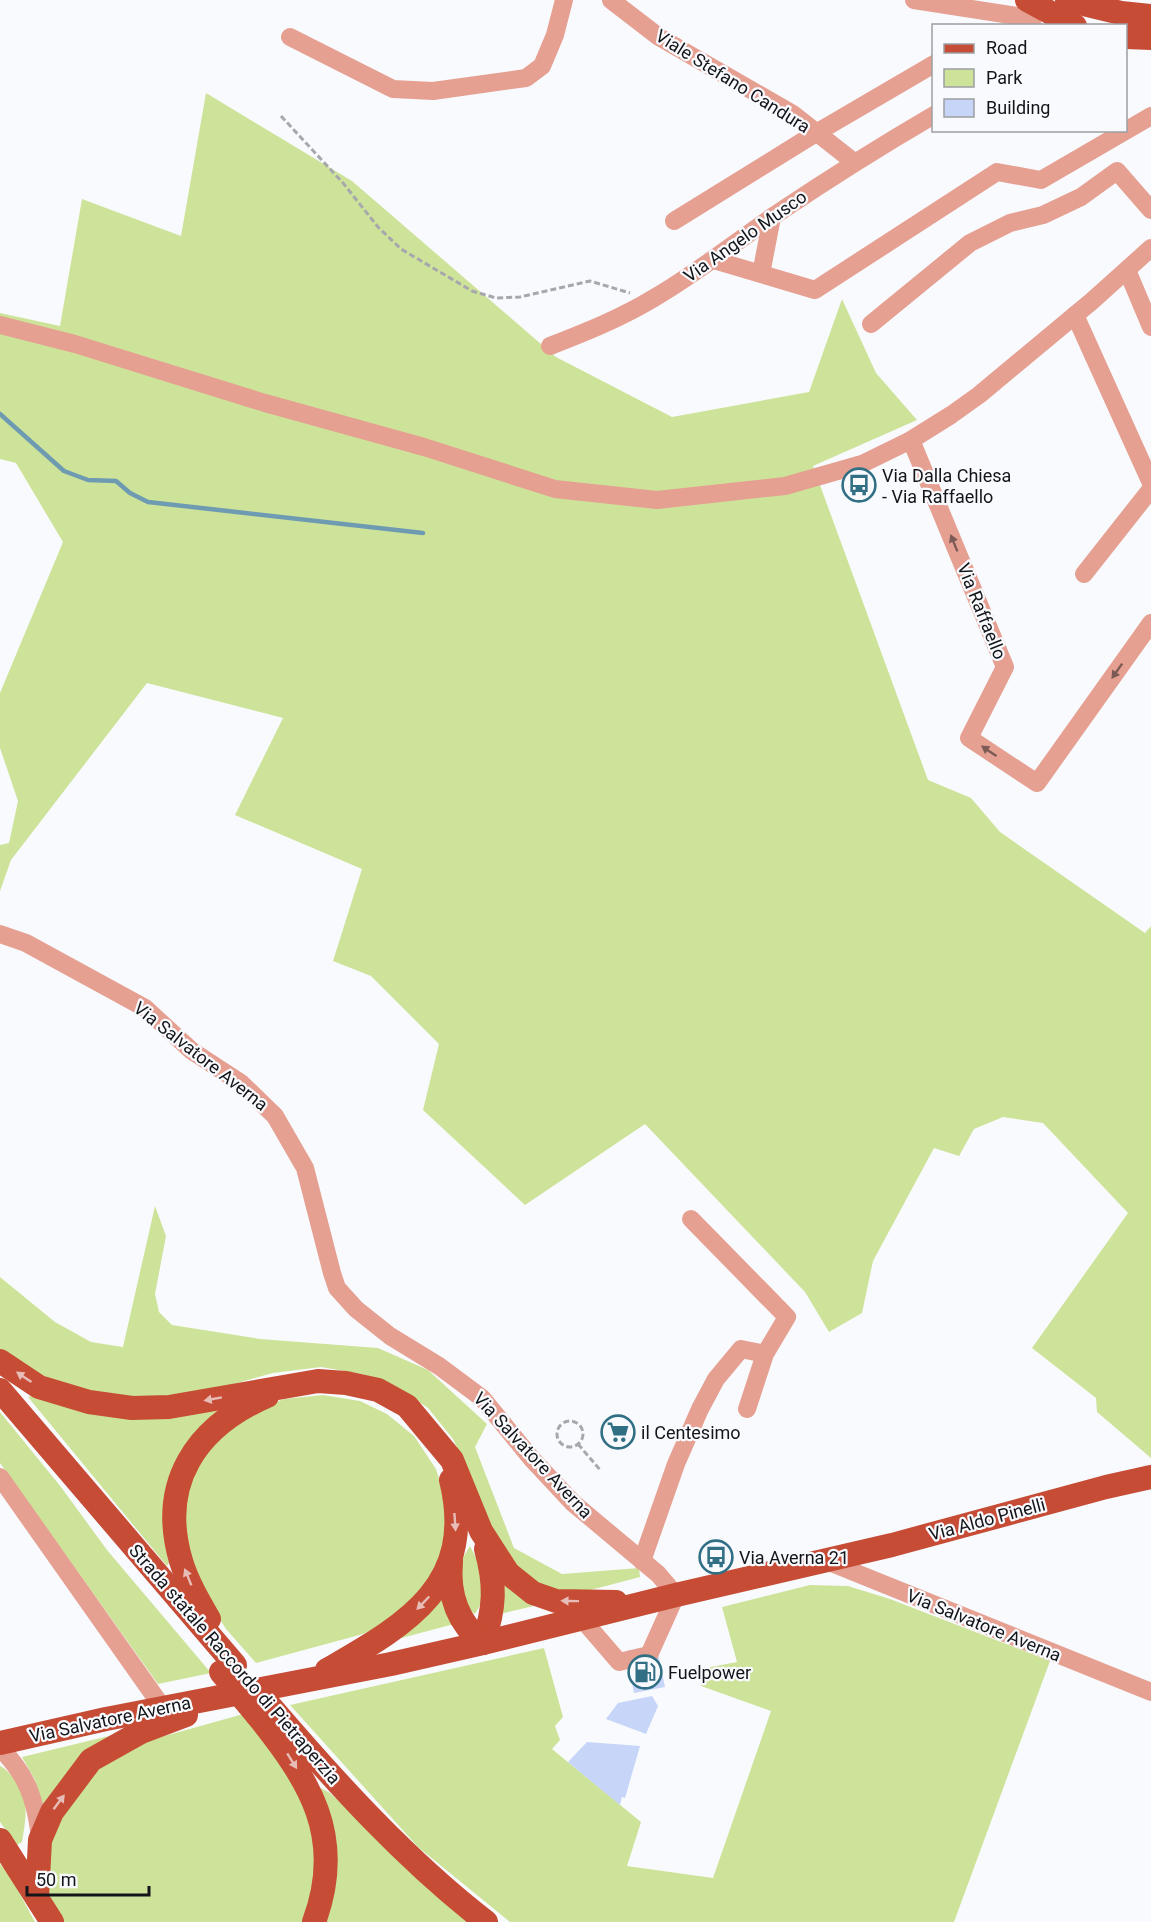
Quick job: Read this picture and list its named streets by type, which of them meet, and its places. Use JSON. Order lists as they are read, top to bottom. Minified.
{"streets":{"main road":["Via Salvatore Averna","Via Aldo Pinelli","Strada statale Raccordo di Pietraperzia"],"street":["Viale Stefano Candura","Via Angelo Musco","Via Raffaello"]},"crossings":[["Viale Stefano Candura","Via Angelo Musco"],["Via Salvatore Averna","Via Aldo Pinelli"]],"places":{"bus stop":["Via Dalla Chiesa - Via Raffaello","Via Averna 21"],"supermarket":["il Centesimo"],"fuel station":["Fuelpower"]},"legend":["Road","Park","Building"],"scale_bar":"50 m"}
